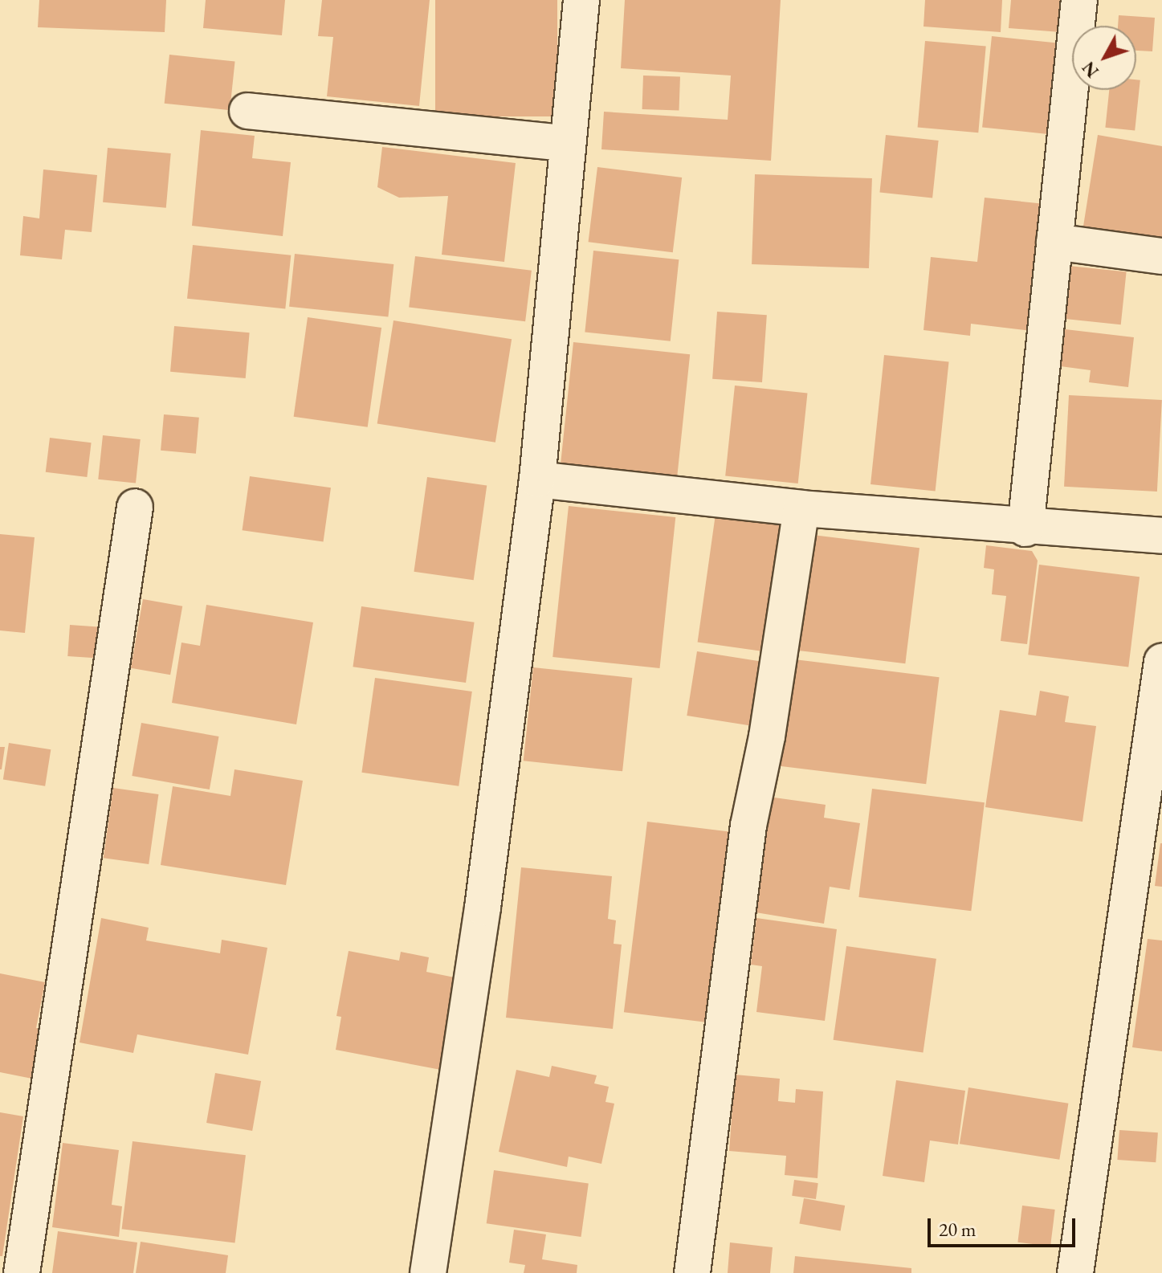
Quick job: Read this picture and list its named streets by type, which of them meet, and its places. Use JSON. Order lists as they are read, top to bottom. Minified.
{"scale_bar":"20 m","north":"bottom left"}
